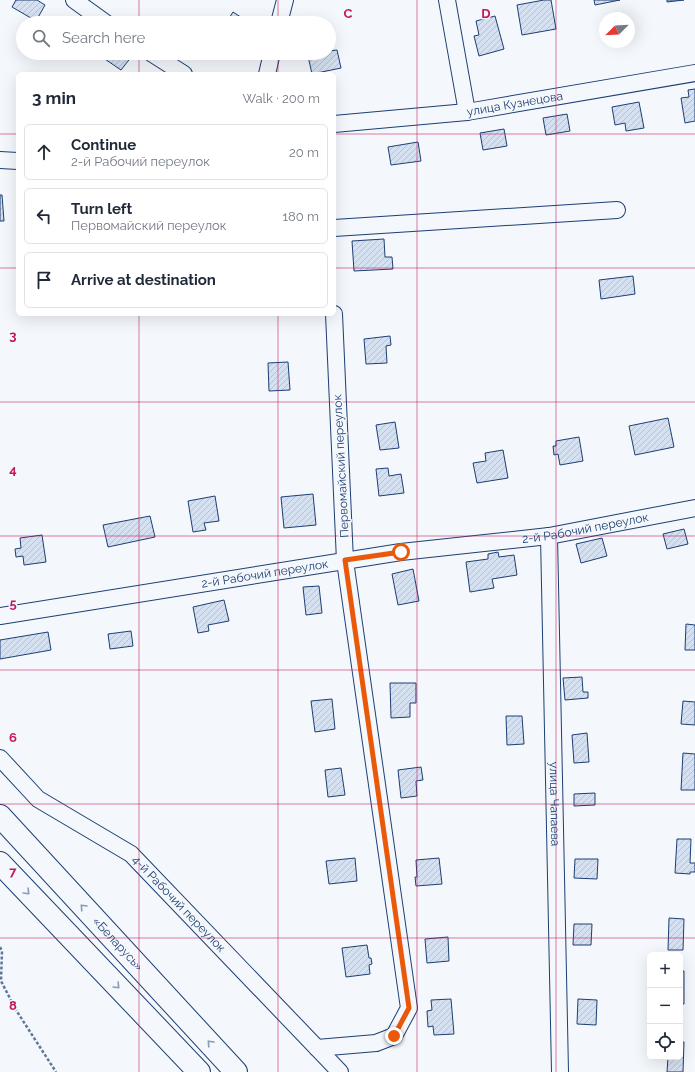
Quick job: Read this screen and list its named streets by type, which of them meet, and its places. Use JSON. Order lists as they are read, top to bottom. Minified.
{"streets":{"highway":["«Беларусь»"],"street":["улица Кузнецова","Первомайский переулок","2-й Рабочий переулок","улица Чапаева","4-й Рабочий переулок"]},"crossings":[["Первомайский переулок","2-й Рабочий переулок"],["Первомайский переулок","4-й Рабочий переулок"],["2-й Рабочий переулок","улица Чапаева"]],"north":"bottom left","page":{"search":"Search here","heading":["3 min","Walk · 200 m"],"list":[["Continue","2-й Рабочий переулок","20 m"],["Turn left","Первомайский переулок","180 m"],"Arrive at destination"],"map_buttons":["+","−"]},"grid":{"columns":["C","D"],"rows":["3","4","5","6","7","8"]}}
